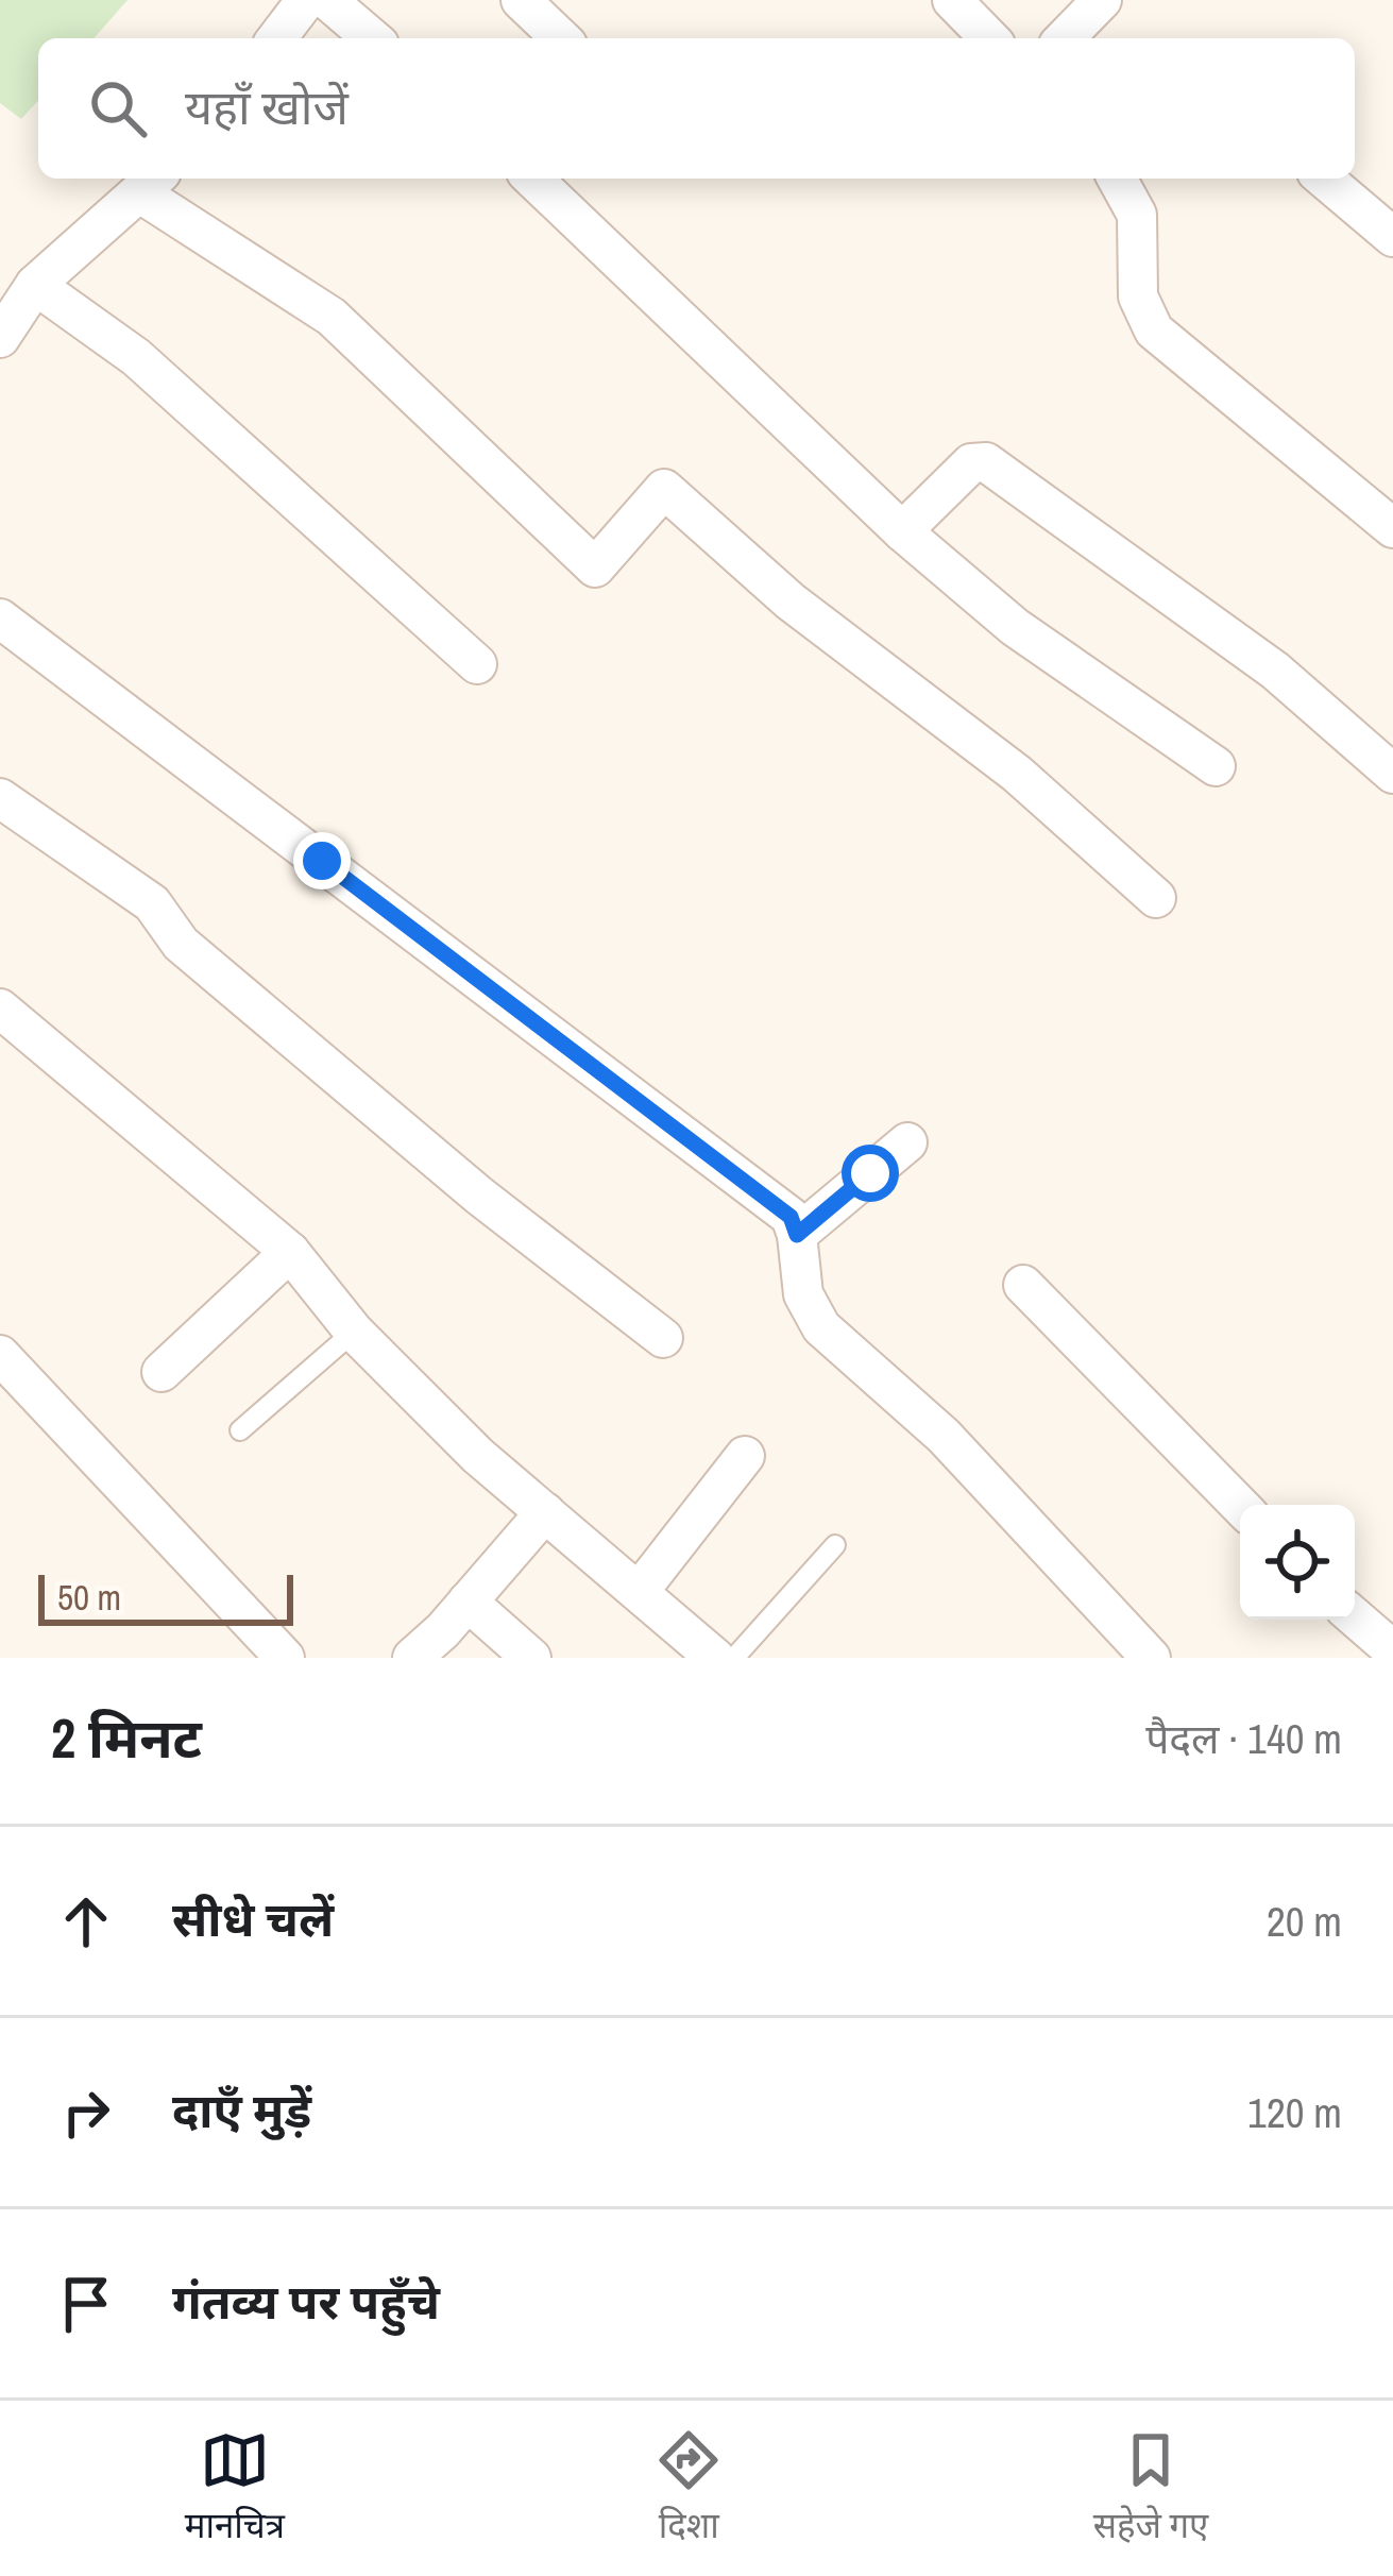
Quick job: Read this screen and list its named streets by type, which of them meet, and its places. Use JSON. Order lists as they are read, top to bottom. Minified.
{"scale_bar":"50 m","page":{"search":"यहाँ खोजें","scale":"50 m","heading":["2 मिनट","पैदल · 140 m"],"list":[["सीधे चलें","20 m"],["दाएँ मुड़ें","120 m"],"गंतव्य पर पहुँचे"],"nav":["मानचित्र","दिशा","सहेजे गए"]}}
